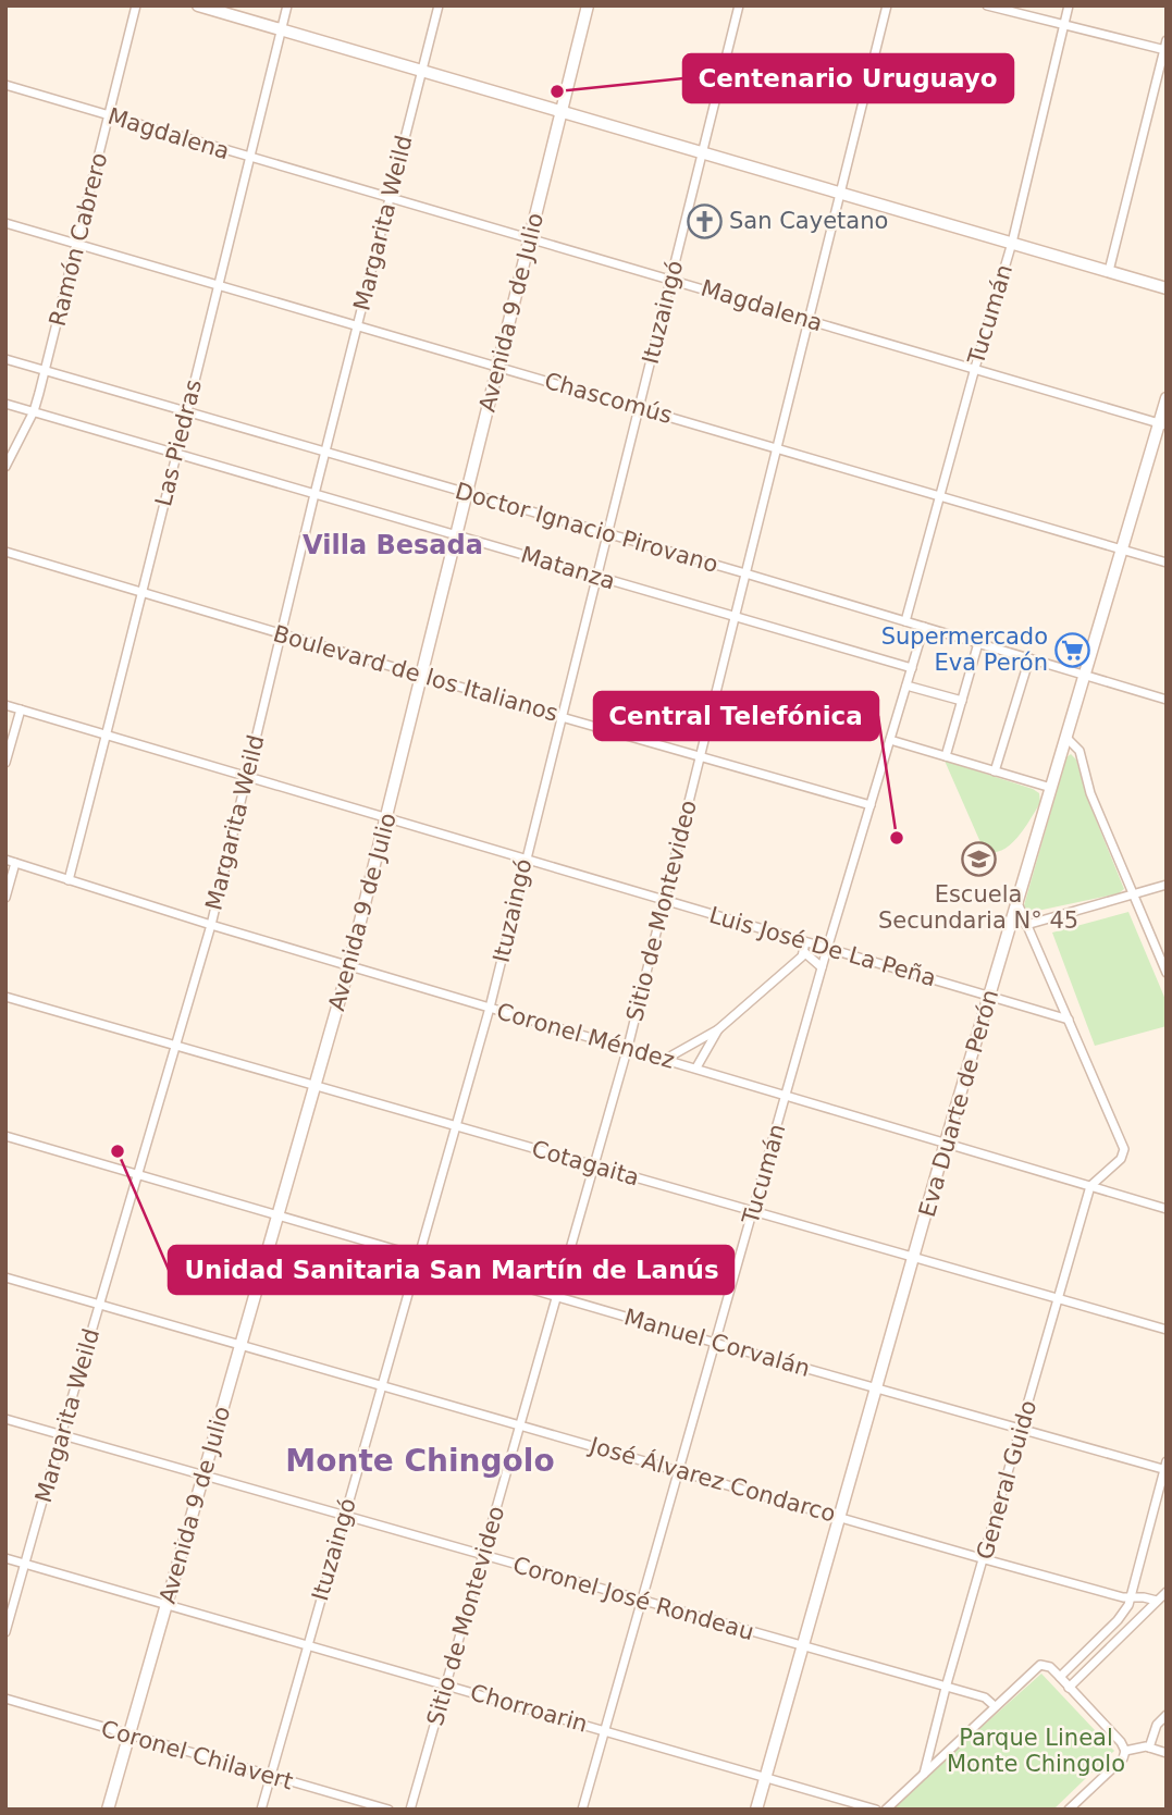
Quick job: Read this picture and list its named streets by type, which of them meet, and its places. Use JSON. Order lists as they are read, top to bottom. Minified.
{"streets":{"main road":["Avenida 9 de Julio","Eva Duarte de Perón"],"street":["Magdalena","Margarita Weild","Ramón Cabrero","Ituzaingó","Tucumán","Chascomús","Las Piedras","Doctor Ignacio Pirovano","Matanza","Boulevard de los Italianos","Sitio de Montevideo","Luis José De La Peña","Coronel Méndez","Cotagaita","Manuel Corvalán","José Álvarez Condarco","General Guido","Coronel José Rondeau","Chorroarin","Coronel Chilavert"]},"crossings":[["Magdalena","Margarita Weild"],["Magdalena","Ramón Cabrero"],["Magdalena","Avenida 9 de Julio"],["Magdalena","Ituzaingó"],["Magdalena","Tucumán"],["Magdalena","Las Piedras"],["Magdalena","Sitio de Montevideo"],["Magdalena","Eva Duarte de Perón"],["Margarita Weild","Chascomús"],["Margarita Weild","Doctor Ignacio Pirovano"],["Margarita Weild","Matanza"],["Margarita Weild","Boulevard de los Italianos"],["Margarita Weild","Luis José De La Peña"],["Margarita Weild","Coronel Méndez"],["Margarita Weild","Cotagaita"],["Margarita Weild","Manuel Corvalán"],["Margarita Weild","José Álvarez Condarco"],["Margarita Weild","Coronel José Rondeau"],["Margarita Weild","Chorroarin"],["Ramón Cabrero","Chascomús"],["Ramón Cabrero","Doctor Ignacio Pirovano"],["Ramón Cabrero","Matanza"],["Avenida 9 de Julio","Chascomús"],["Avenida 9 de Julio","Doctor Ignacio Pirovano"],["Avenida 9 de Julio","Matanza"],["Avenida 9 de Julio","Boulevard de los Italianos"],["Avenida 9 de Julio","Luis José De La Peña"],["Avenida 9 de Julio","Coronel Méndez"],["Avenida 9 de Julio","Cotagaita"],["Avenida 9 de Julio","Manuel Corvalán"],["Avenida 9 de Julio","José Álvarez Condarco"],["Avenida 9 de Julio","Coronel José Rondeau"],["Avenida 9 de Julio","Chorroarin"],["Avenida 9 de Julio","Coronel Chilavert"],["Ituzaingó","Chascomús"],["Ituzaingó","Doctor Ignacio Pirovano"],["Ituzaingó","Matanza"],["Ituzaingó","Boulevard de los Italianos"],["Ituzaingó","Luis José De La Peña"],["Ituzaingó","Coronel Méndez"],["Ituzaingó","Cotagaita"],["Ituzaingó","Manuel Corvalán"],["Ituzaingó","José Álvarez Condarco"],["Ituzaingó","Coronel José Rondeau"],["Ituzaingó","Chorroarin"],["Ituzaingó","Coronel Chilavert"],["Tucumán","Chascomús"],["Tucumán","Doctor Ignacio Pirovano"],["Tucumán","Matanza"],["Tucumán","Boulevard de los Italianos"],["Tucumán","Luis José De La Peña"],["Tucumán","Coronel Méndez"],["Tucumán","Cotagaita"],["Tucumán","Manuel Corvalán"],["Tucumán","José Álvarez Condarco"],["Tucumán","Coronel José Rondeau"],["Tucumán","Chorroarin"],["Chascomús","Las Piedras"],["Chascomús","Sitio de Montevideo"],["Chascomús","Eva Duarte de Perón"],["Las Piedras","Doctor Ignacio Pirovano"],["Las Piedras","Matanza"],["Las Piedras","Boulevard de los Italianos"],["Las Piedras","Luis José De La Peña"],["Las Piedras","Coronel Méndez"],["Doctor Ignacio Pirovano","Sitio de Montevideo"],["Doctor Ignacio Pirovano","Eva Duarte de Perón"],["Matanza","Sitio de Montevideo"],["Boulevard de los Italianos","Sitio de Montevideo"],["Sitio de Montevideo","Luis José De La Peña"],["Sitio de Montevideo","Coronel Méndez"],["Sitio de Montevideo","Cotagaita"],["Sitio de Montevideo","Manuel Corvalán"],["Sitio de Montevideo","José Álvarez Condarco"],["Sitio de Montevideo","Coronel José Rondeau"],["Sitio de Montevideo","Chorroarin"],["Luis José De La Peña","Eva Duarte de Perón"],["Coronel Méndez","Eva Duarte de Perón"],["Coronel Méndez","General Guido"],["Eva Duarte de Perón","Cotagaita"],["Eva Duarte de Perón","Manuel Corvalán"],["Eva Duarte de Perón","José Álvarez Condarco"],["Eva Duarte de Perón","Coronel José Rondeau"],["Eva Duarte de Perón","Chorroarin"],["Cotagaita","General Guido"],["Manuel Corvalán","General Guido"],["José Álvarez Condarco","General Guido"],["General Guido","Coronel José Rondeau"]],"districts":["Villa Besada","Monte Chingolo"],"parks":["Parque Lineal Monte Chingolo"],"places":{"other":["Centenario Uruguayo","Central Telefónica","Unidad Sanitaria San Martín de Lanús"],"church":["San Cayetano"],"supermarket":["Supermercado Eva Perón"],"school or university":["Escuela Secundaria N° 45"]}}
